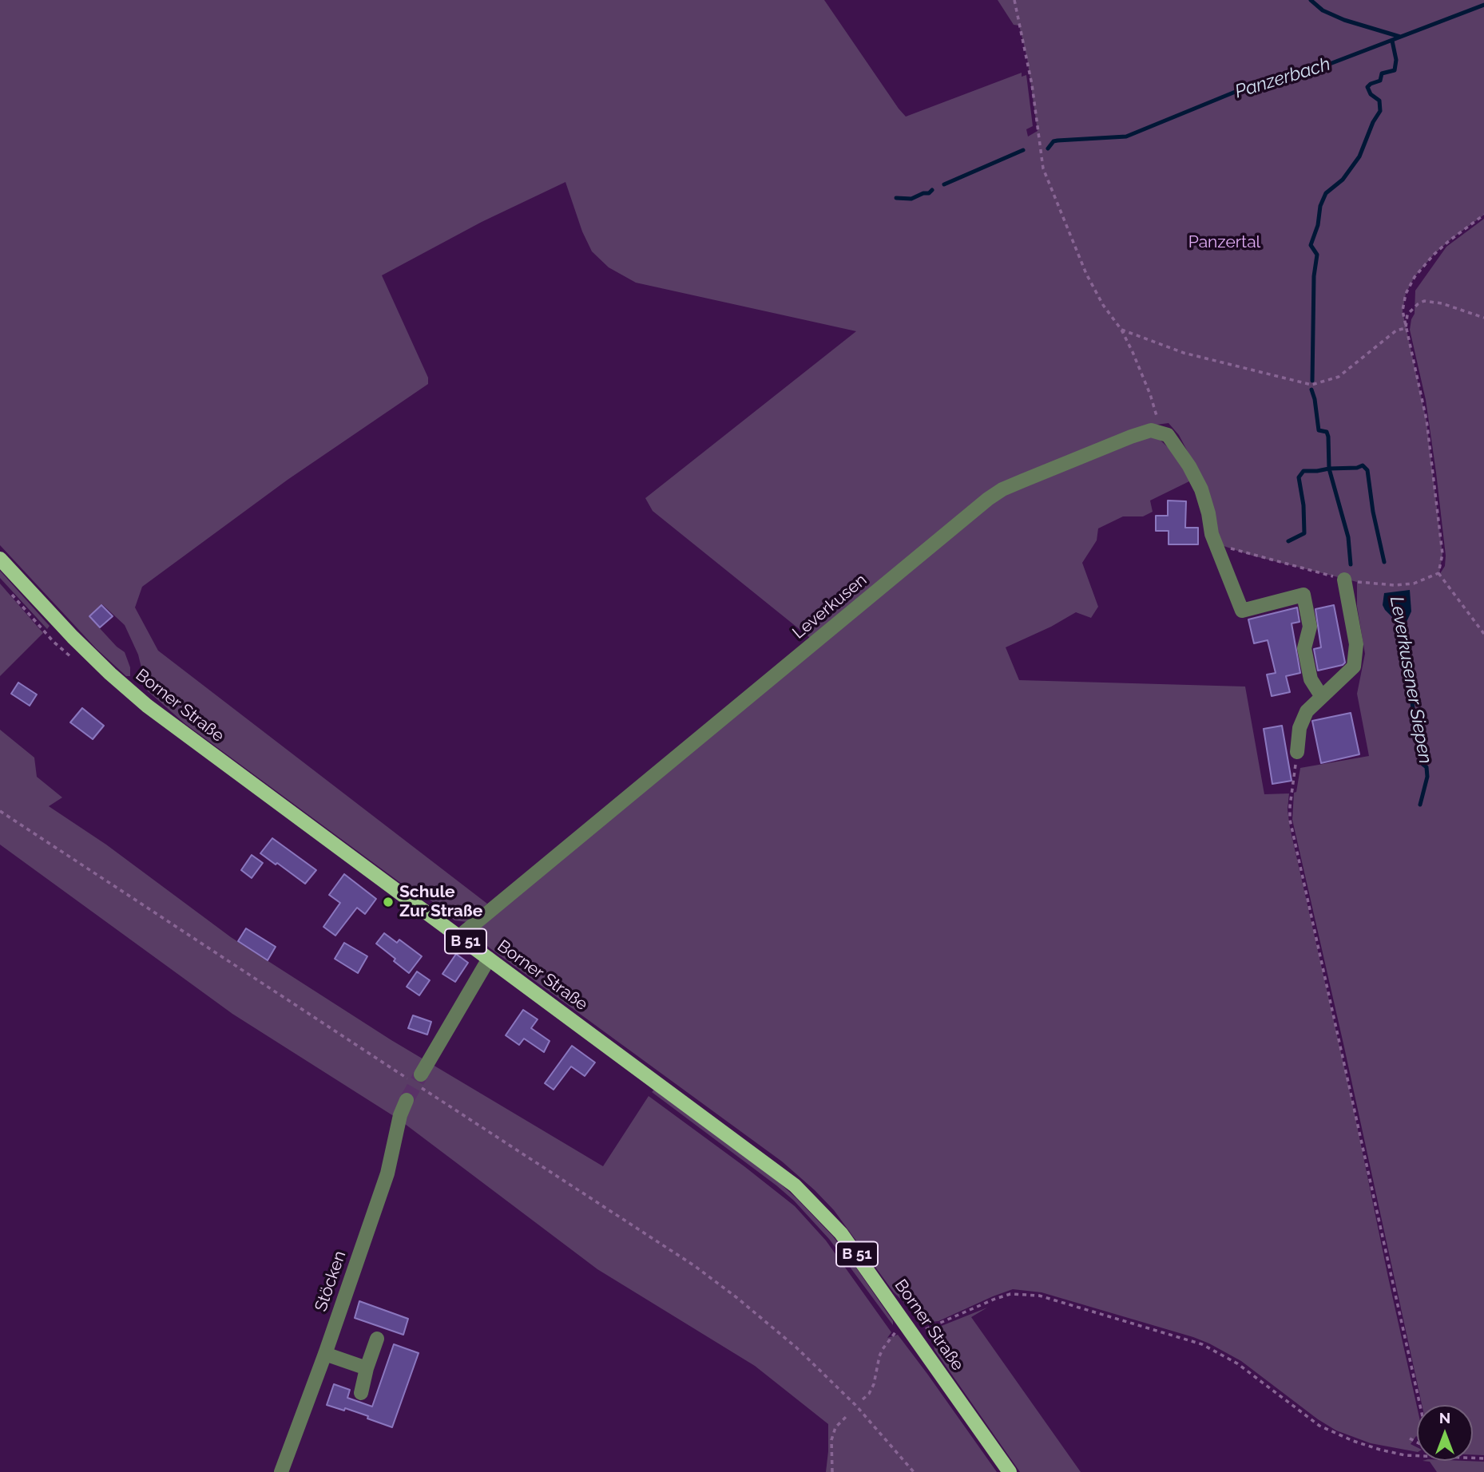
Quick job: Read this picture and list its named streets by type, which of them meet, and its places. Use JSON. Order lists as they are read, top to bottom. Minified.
{"streets":{"main road":["Borner Straße","B 51"],"street":["Leverkusen","Stöcken"]},"crossings":[["Leverkusen","Borner Straße"]],"water":["Panzerbach","Leverkusener Siepen"],"parks":["Panzertal"],"places":["Schule Zur Straße"],"north":"top"}
